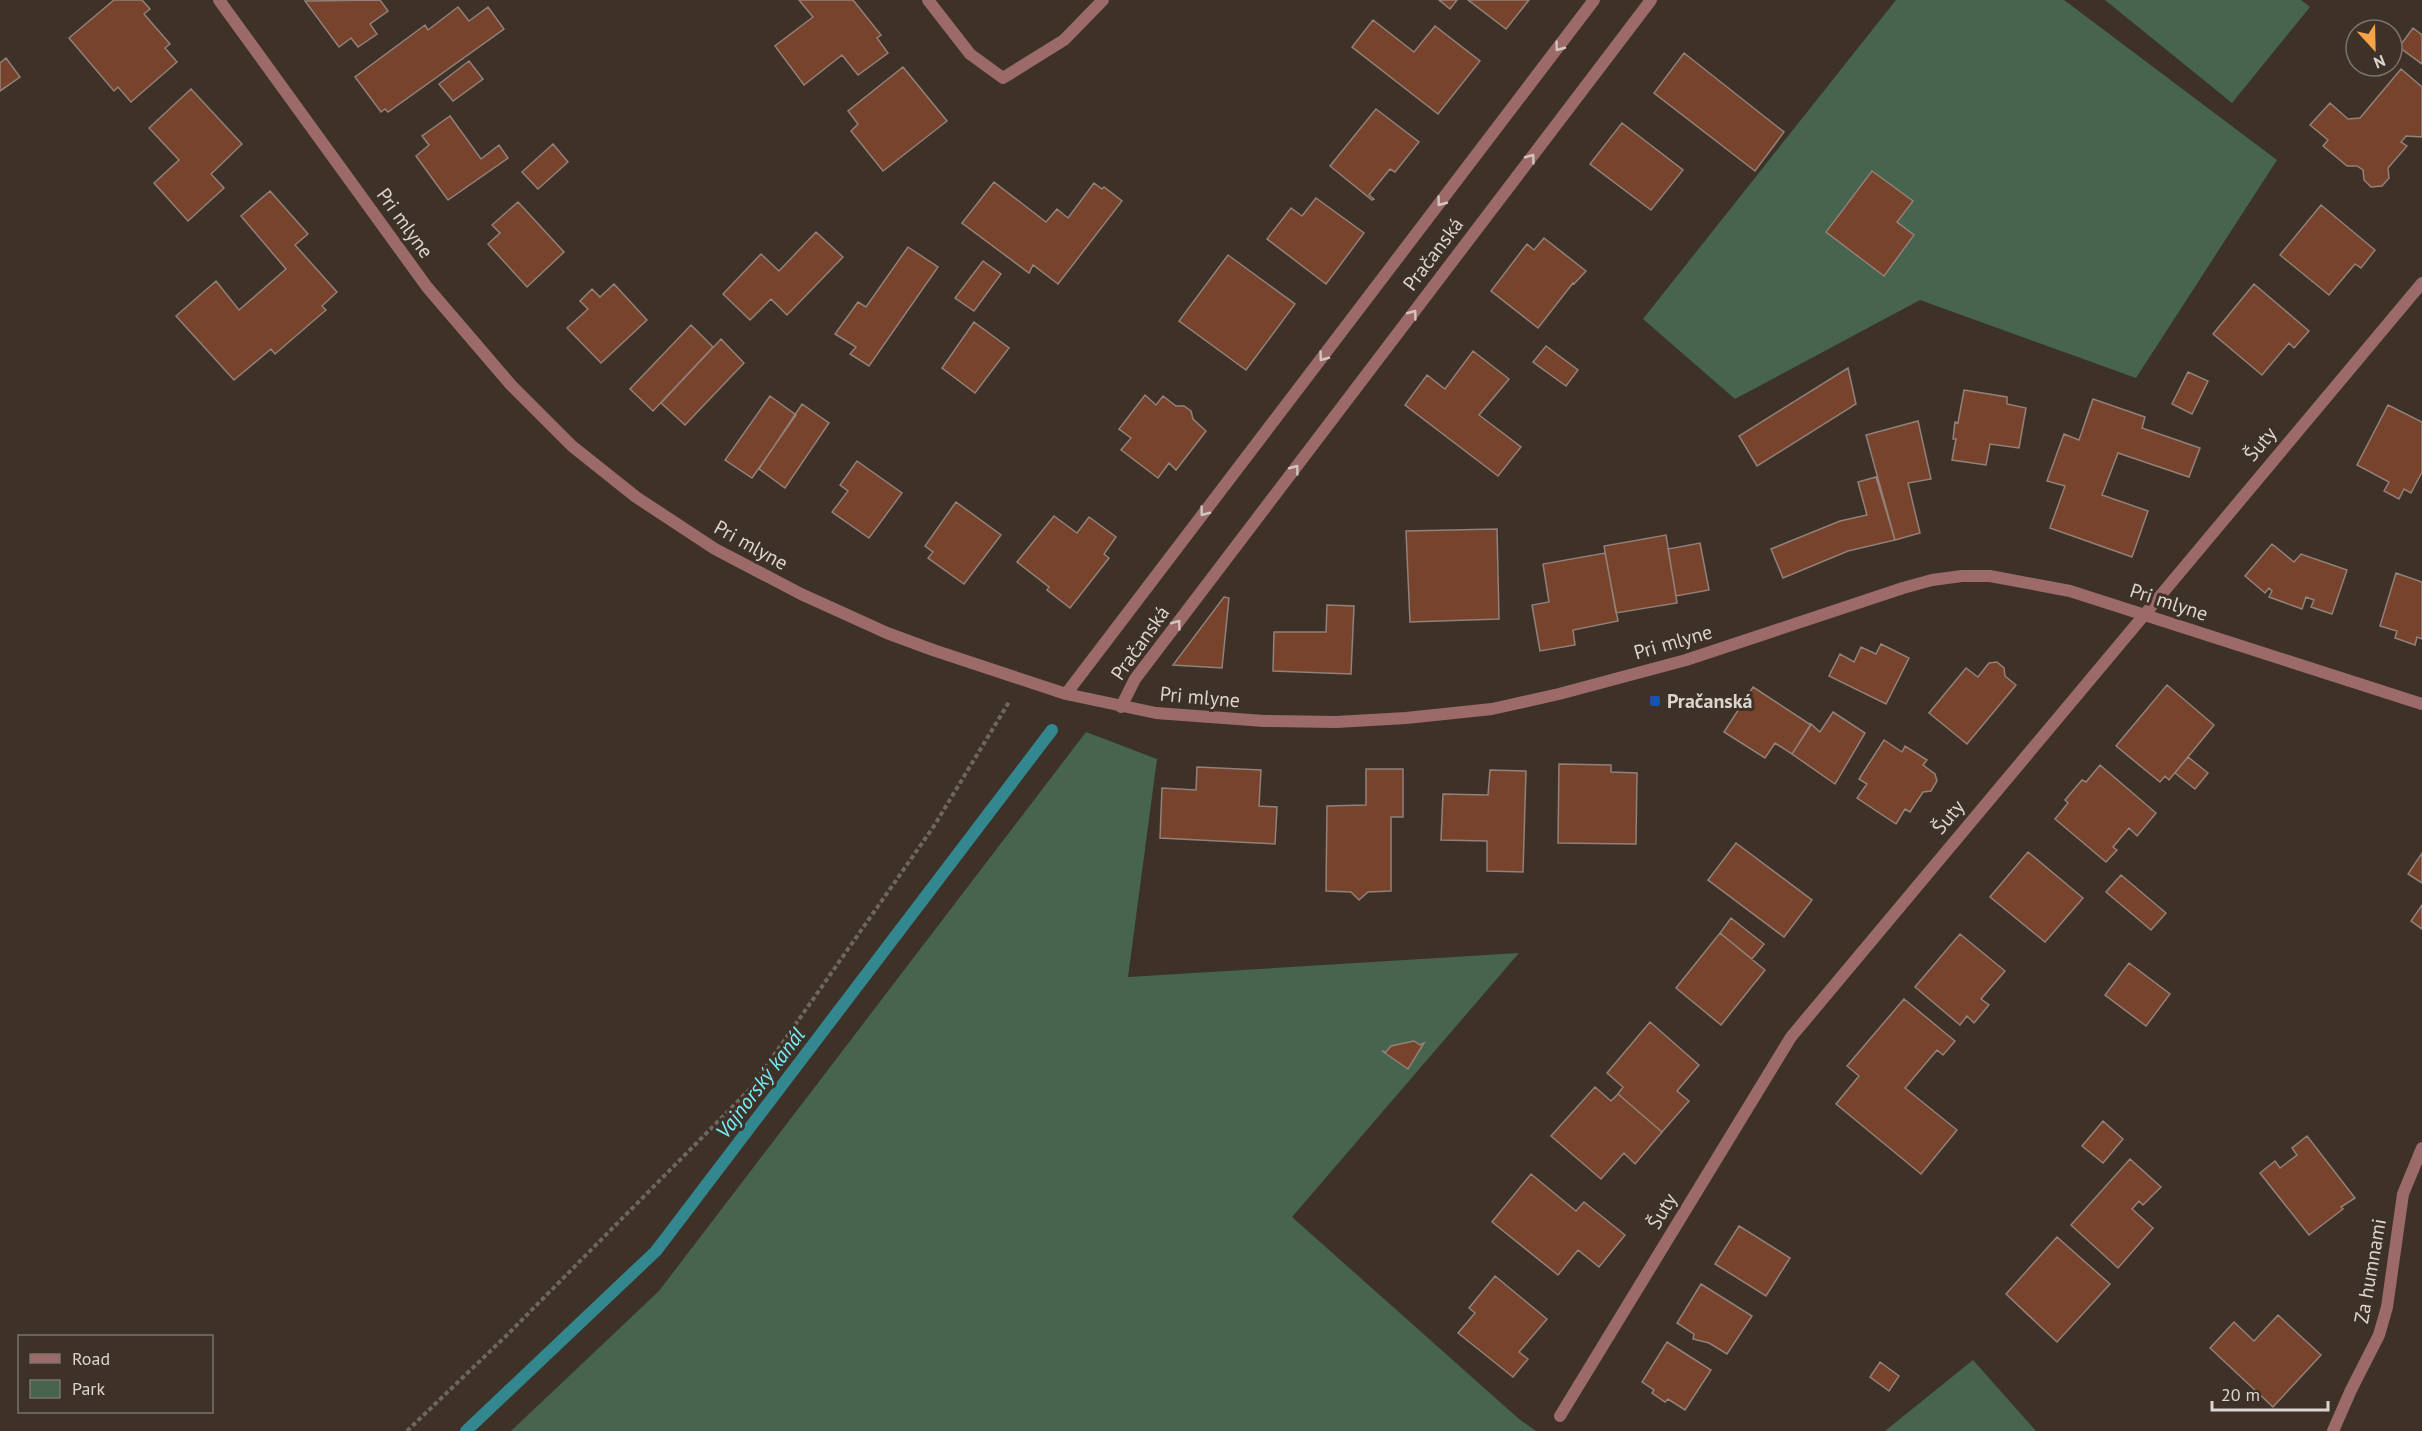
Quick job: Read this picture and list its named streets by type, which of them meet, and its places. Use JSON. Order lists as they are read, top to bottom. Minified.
{"streets":{"street":["Pri mlyne","Pračanská","Šuty","Za humnami"]},"crossings":[["Pri mlyne","Pračanská"],["Pri mlyne","Šuty"]],"water":["Vajnorský kanál"],"places":{"transit":["Pračanská"]},"legend":["Road","Park"],"scale_bar":"20 m","north":"bottom"}
